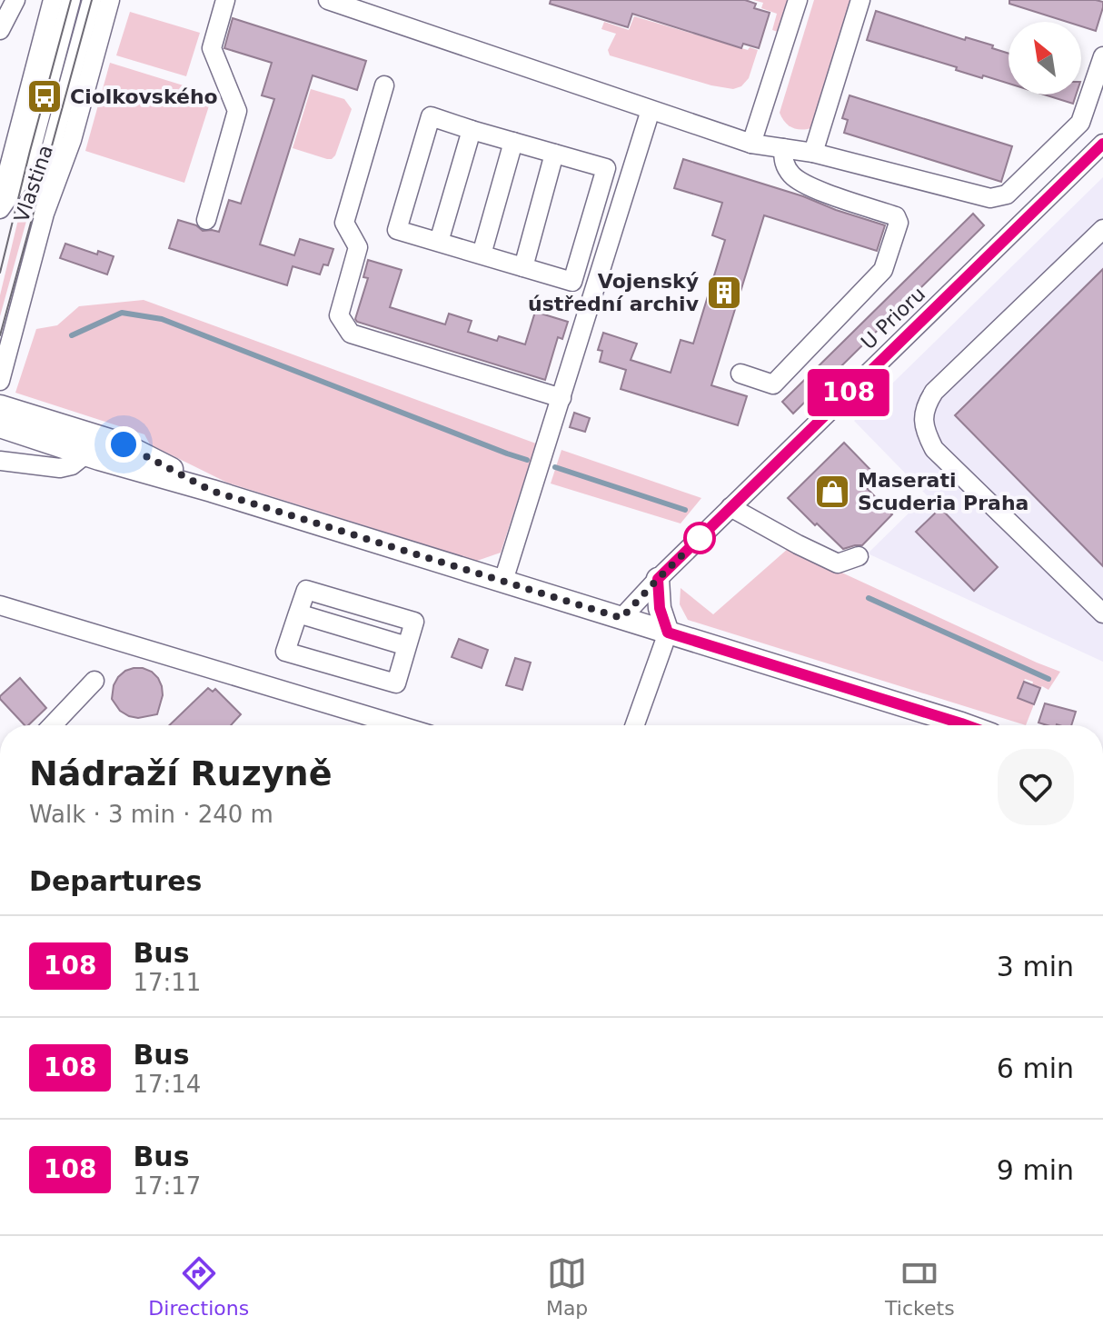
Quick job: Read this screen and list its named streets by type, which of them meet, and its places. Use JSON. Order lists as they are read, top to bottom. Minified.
{"streets":{"street":["Vlastina","U Prioru"]},"places":{"bus stop":["Ciolkovského"],"building":["Vojenský ústřední archiv"],"shop":["Maserati Scuderia Praha"]},"lines":["bus line 108"],"north":"top left","page":{"on_map":"108","heading":[["Nádraží Ruzyně","Walk · 3 min · 240 m"],"Departures"],"list":[{"mark":"108","name":"Bus","note":"17:11","value":"3 min"},{"mark":"108","name":"Bus","note":"17:14","value":"6 min"},{"mark":"108","name":"Bus","note":"17:17","value":"9 min"}],"tabs":["Directions","Map","Tickets"]}}
